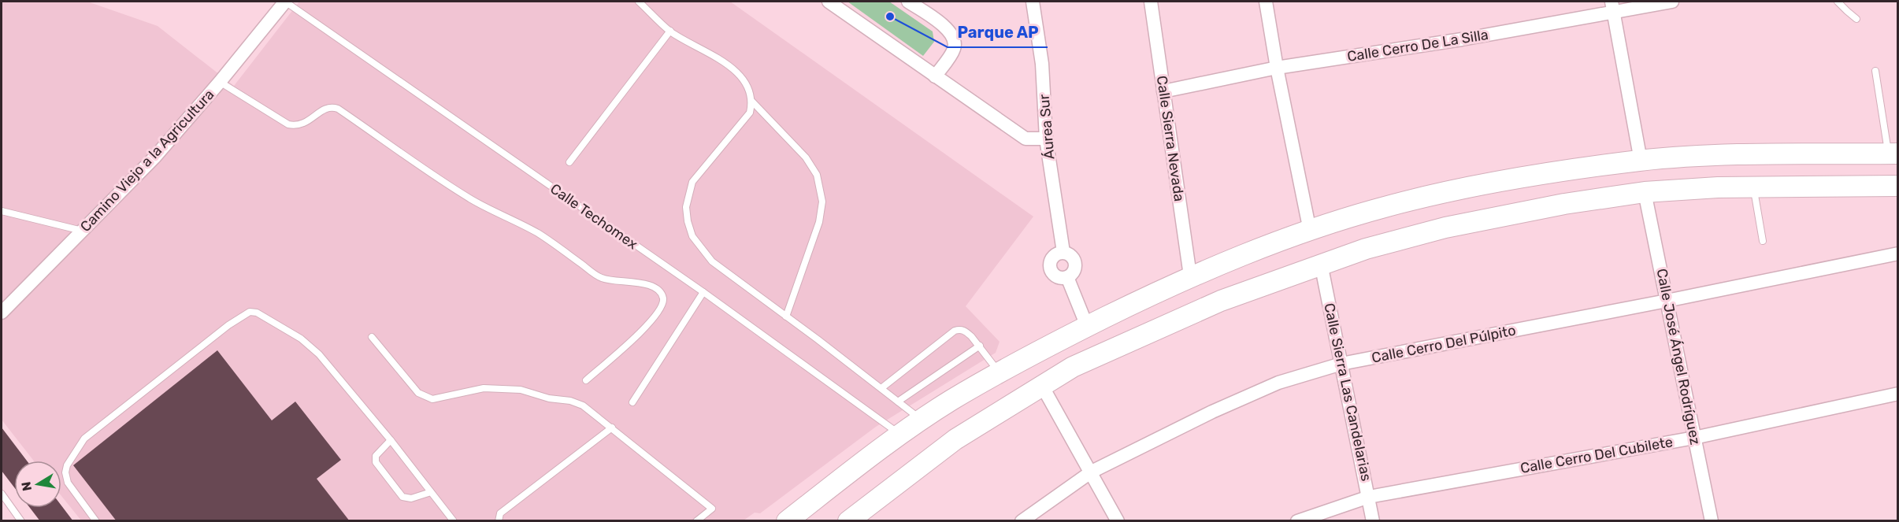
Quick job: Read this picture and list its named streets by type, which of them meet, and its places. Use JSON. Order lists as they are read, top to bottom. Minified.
{"streets":{"street":["Calle Cerro De La Silla","Áurea Sur","Calle Sierra Nevada","Camino Viejo a la Agricultura","Calle Cerro Del Púlpito","Calle José Ángel Rodríguez","Calle Sierra Las Candelarias","Calle Cerro Del Cubilete"],"lane":["Calle Techomex"]},"crossings":[["Calle Cerro De La Silla","Calle Sierra Nevada"],["Camino Viejo a la Agricultura","Calle Techomex"],["Calle Cerro Del Púlpito","Calle José Ángel Rodríguez"],["Calle Cerro Del Púlpito","Calle Sierra Las Candelarias"],["Calle José Ángel Rodríguez","Calle Cerro Del Cubilete"],["Calle Sierra Las Candelarias","Calle Cerro Del Cubilete"]],"places":["Parque AP"],"north":"left"}
